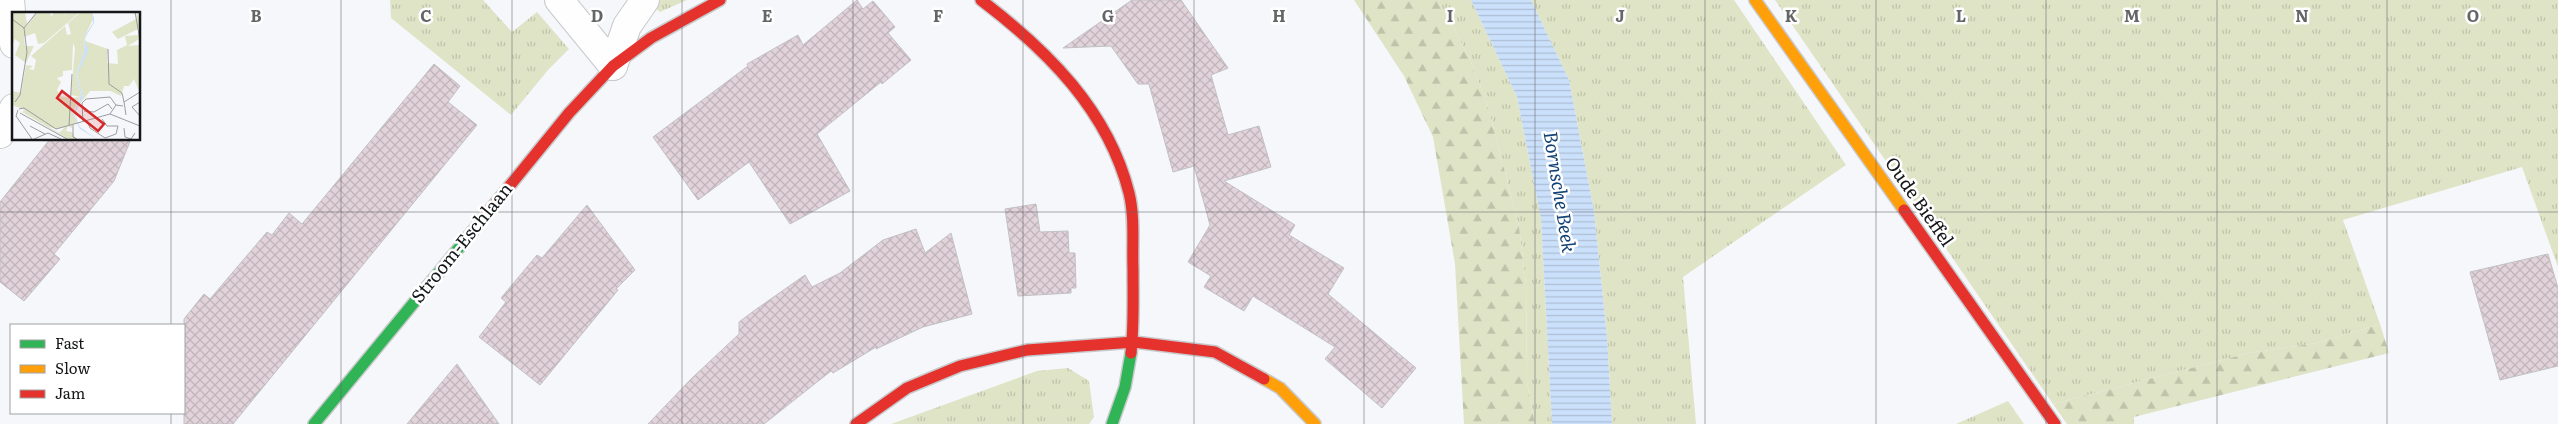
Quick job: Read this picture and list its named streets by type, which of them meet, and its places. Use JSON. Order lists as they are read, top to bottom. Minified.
{"streets":{"street":["Oude Bieffel","Stroom-Eschlaan"]},"water":["Bornsche Beek"],"legend":["Fast","Slow","Jam"],"grid":{"columns":["B","C","D","E","F","G","H","I","J","K","L","M","N","O"]}}
